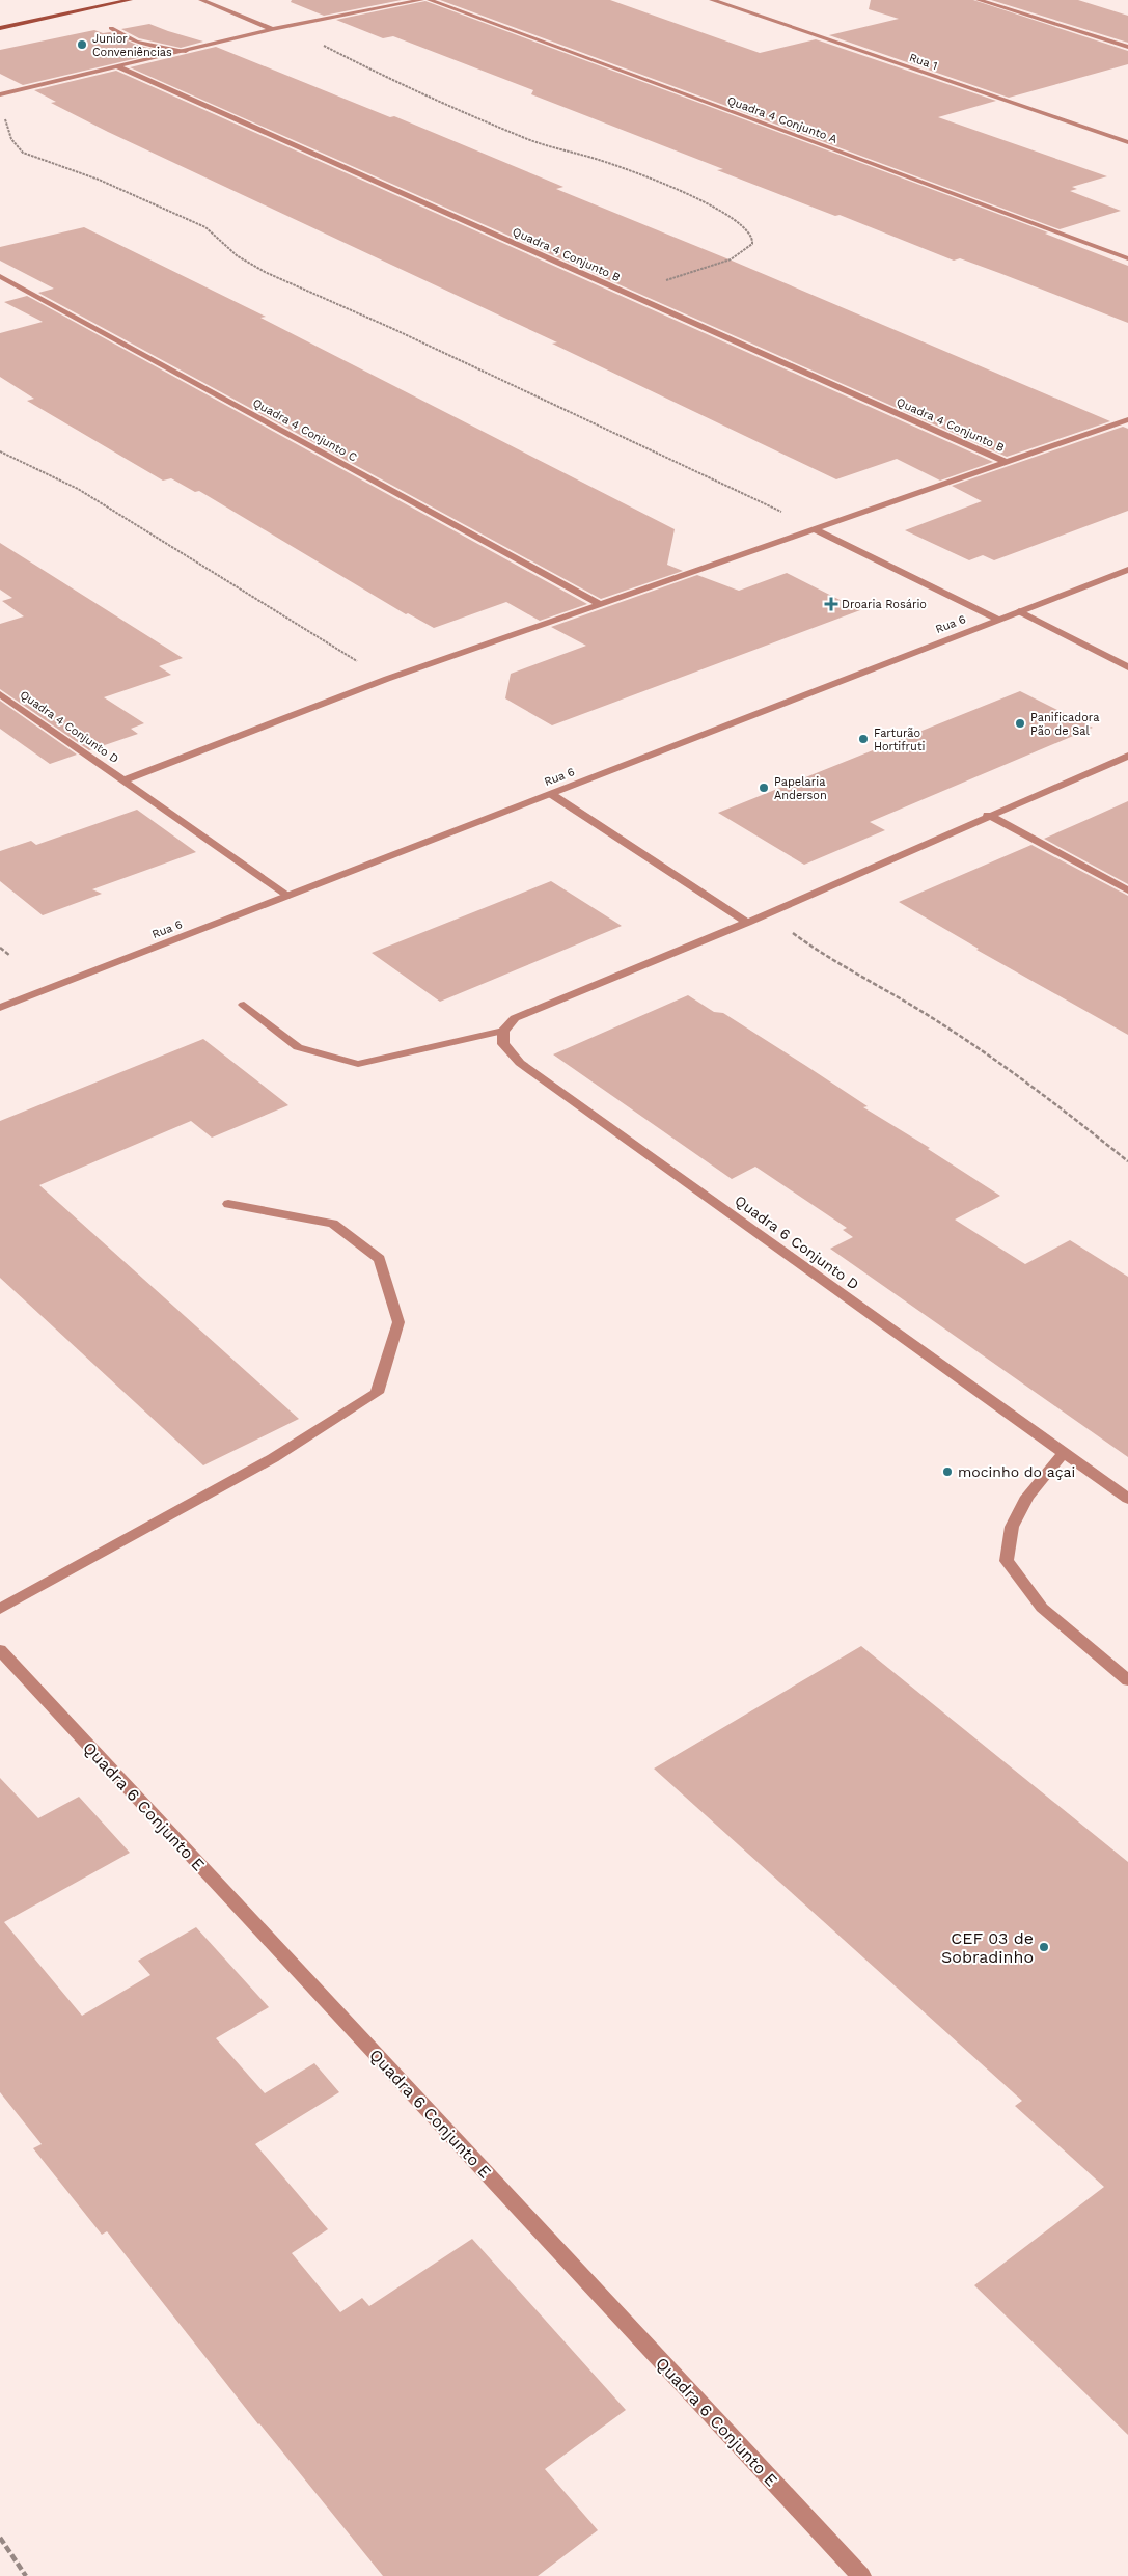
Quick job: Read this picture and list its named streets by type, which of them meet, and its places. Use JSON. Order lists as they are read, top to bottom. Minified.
{"streets":{"street":["Rua 1","Quadra 4 Conjunto A","Quadra 4 Conjunto B","Quadra 4 Conjunto C","Rua 6","Quadra 4 Conjunto D","Quadra 6 Conjunto D","Quadra 6 Conjunto E"]},"crossings":[["Rua 6","Quadra 4 Conjunto D"]],"places":{"other":["Junior Conveniências","Panificadora Pão de Sal","Farturão Hortifruti","Papelaria Anderson","mocinho do açai","CEF 03 de Sobradinho"],"health":["Droaria Rosário"]}}
